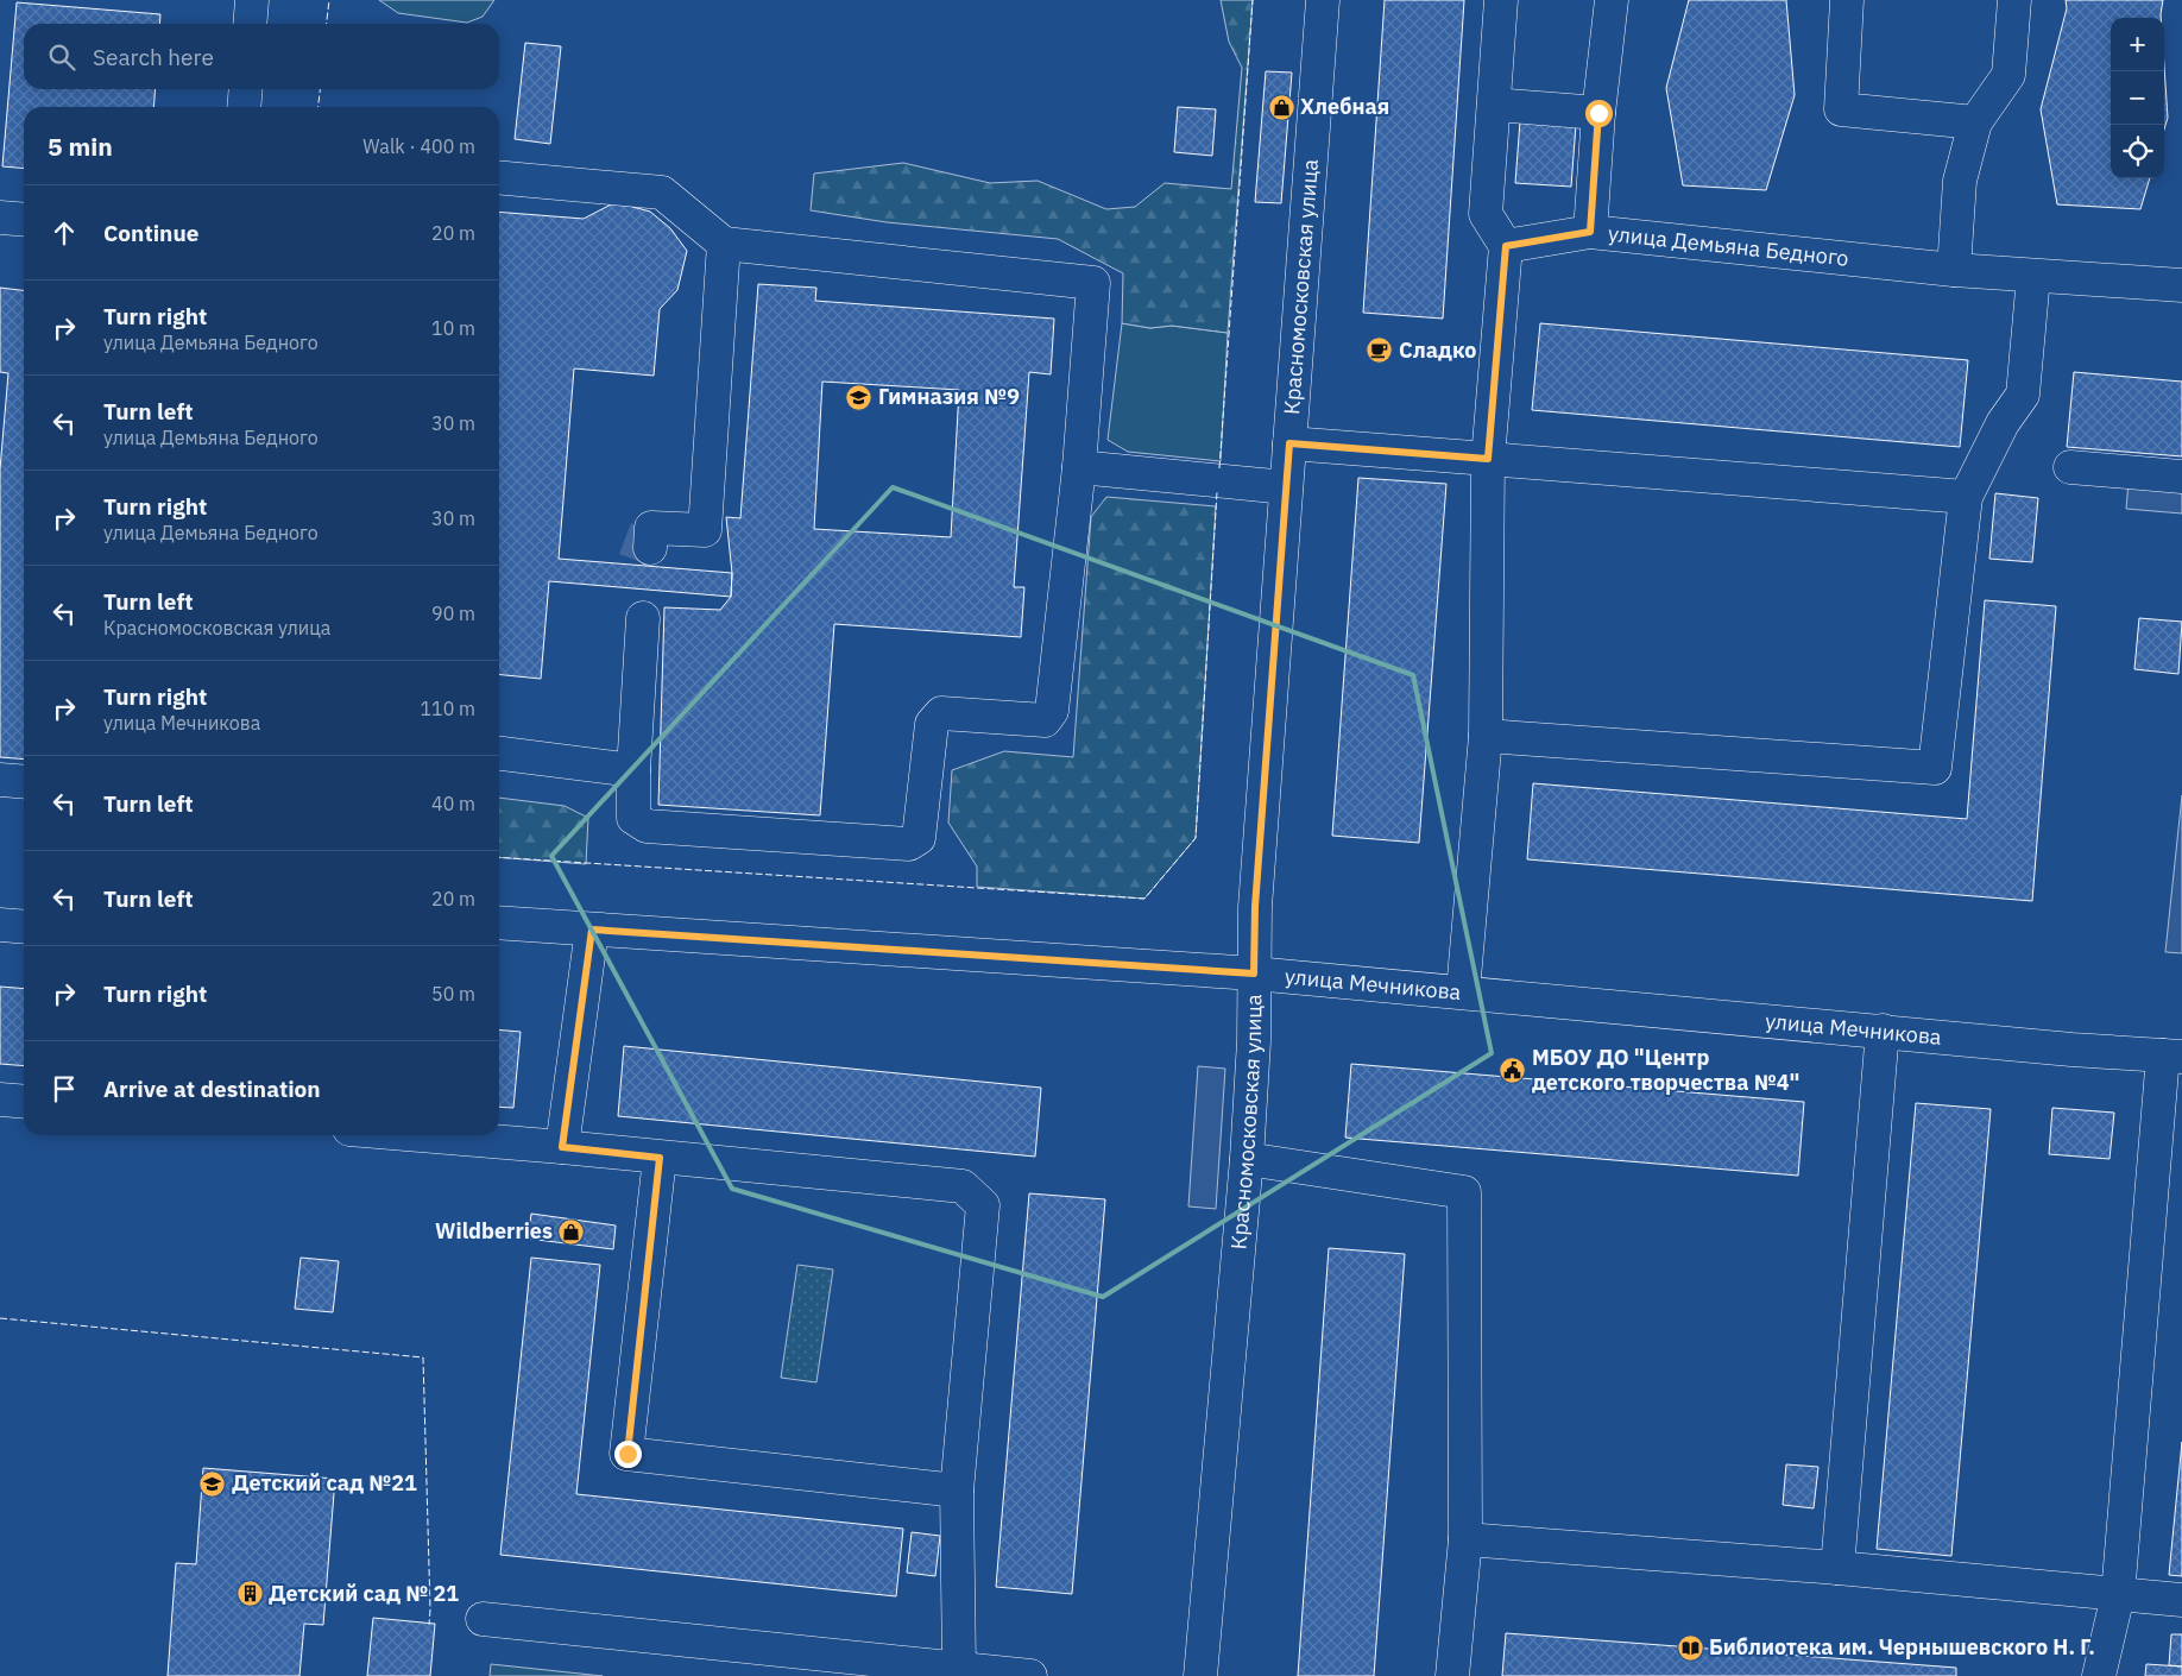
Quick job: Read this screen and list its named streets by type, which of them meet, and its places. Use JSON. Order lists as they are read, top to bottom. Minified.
{"streets":{"street":["улица Демьяна Бедного","Красномосковская улица","улица Мечникова"]},"crossings":[["Красномосковская улица","улица Мечникова"]],"places":{"shop":["Хлебная","Wildberries"],"cafe":["Сладко"],"school or university":["Гимназия №9","Детский сад №21"],"public building":["МБОУ ДО \"Центр детского творчества №4\""],"building":["Детский сад № 21"],"library":["Библиотека им. Чернышевского Н. Г."]},"page":{"map_buttons":["+","−"],"search":"Search here","heading":["5 min","Walk · 400 m"],"list":[["Continue","20 m"],["Turn right","улица Демьяна Бедного","10 m"],["Turn left","улица Демьяна Бедного","30 m"],["Turn right","улица Демьяна Бедного","30 m"],["Turn left","Красномосковская улица","90 m"],["Turn right","улица Мечникова","110 m"],["Turn left","40 m"],["Turn left","20 m"],["Turn right","50 m"],"Arrive at destination"]}}
